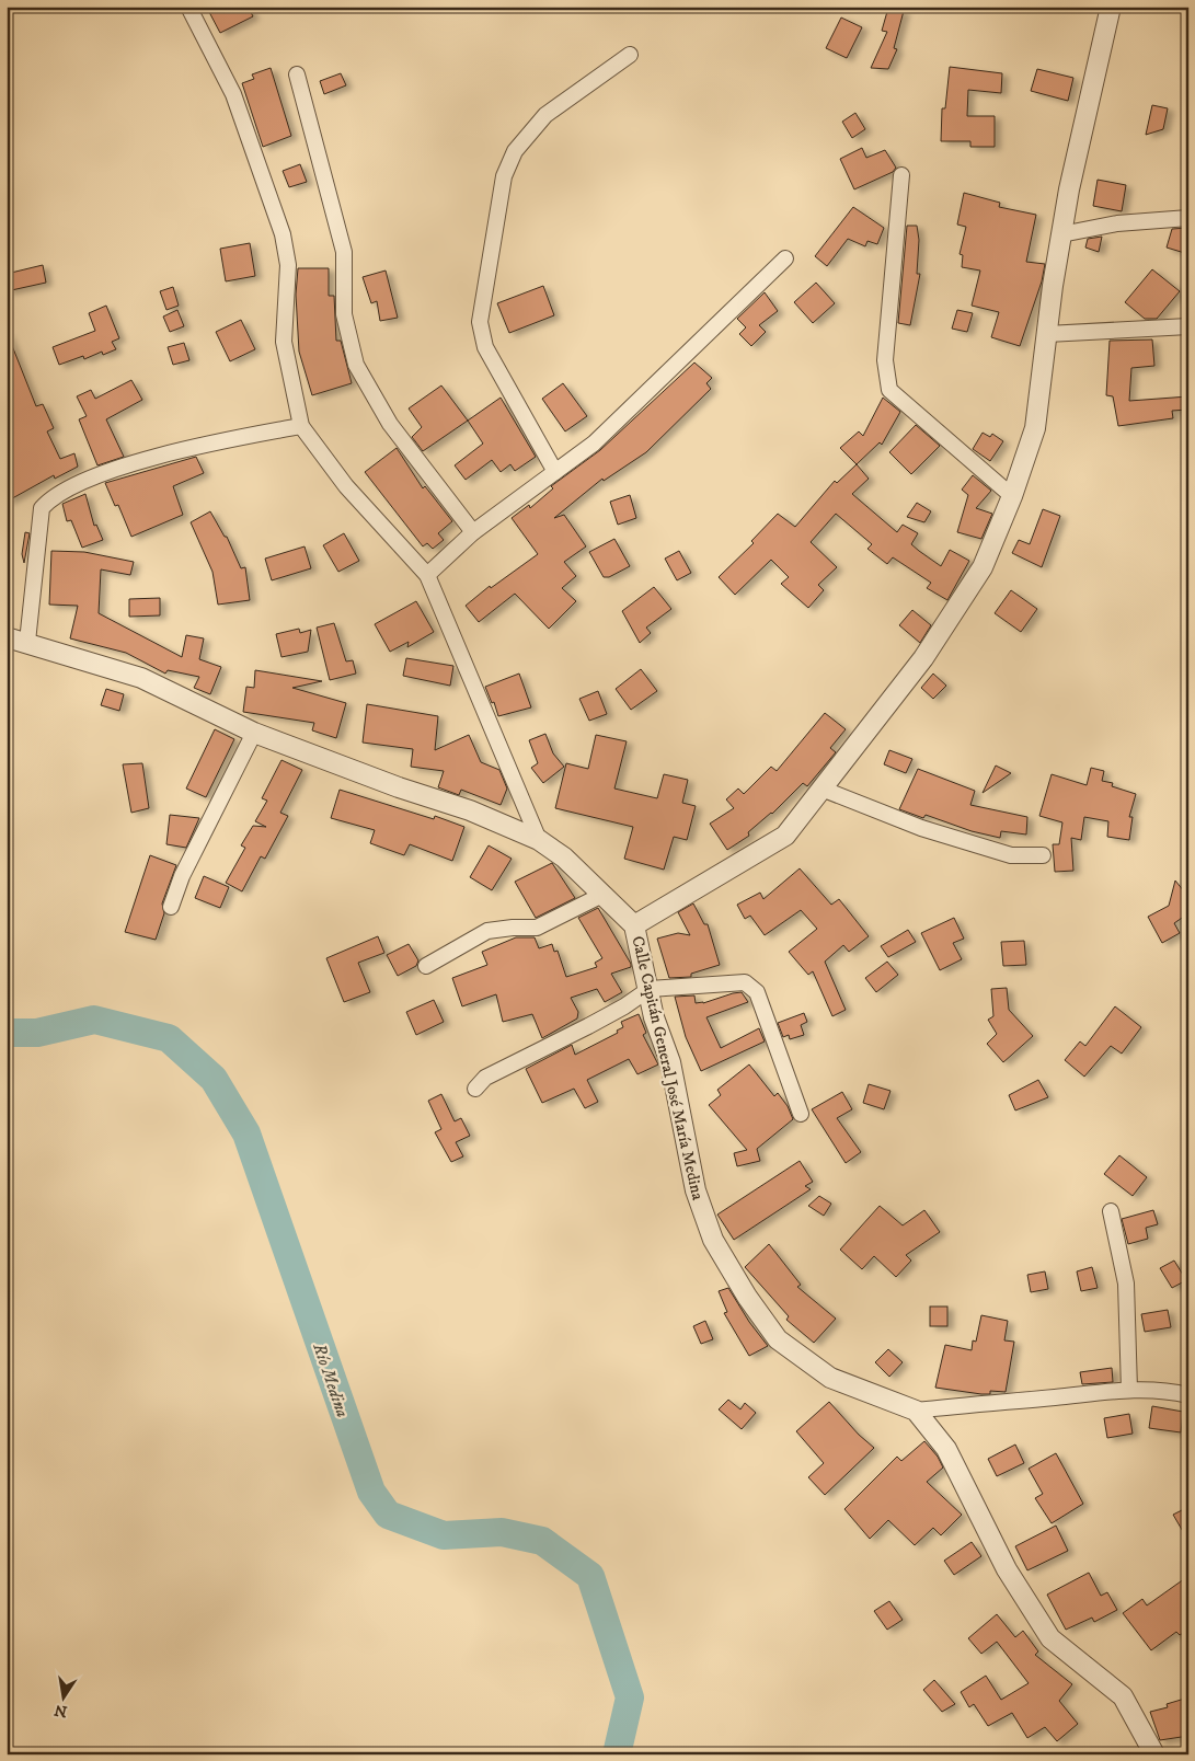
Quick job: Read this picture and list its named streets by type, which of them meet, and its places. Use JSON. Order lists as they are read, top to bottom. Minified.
{"streets":{"street":["Calle Capitán General José María Medina"]},"water":["Río Medina"],"north":"bottom"}
